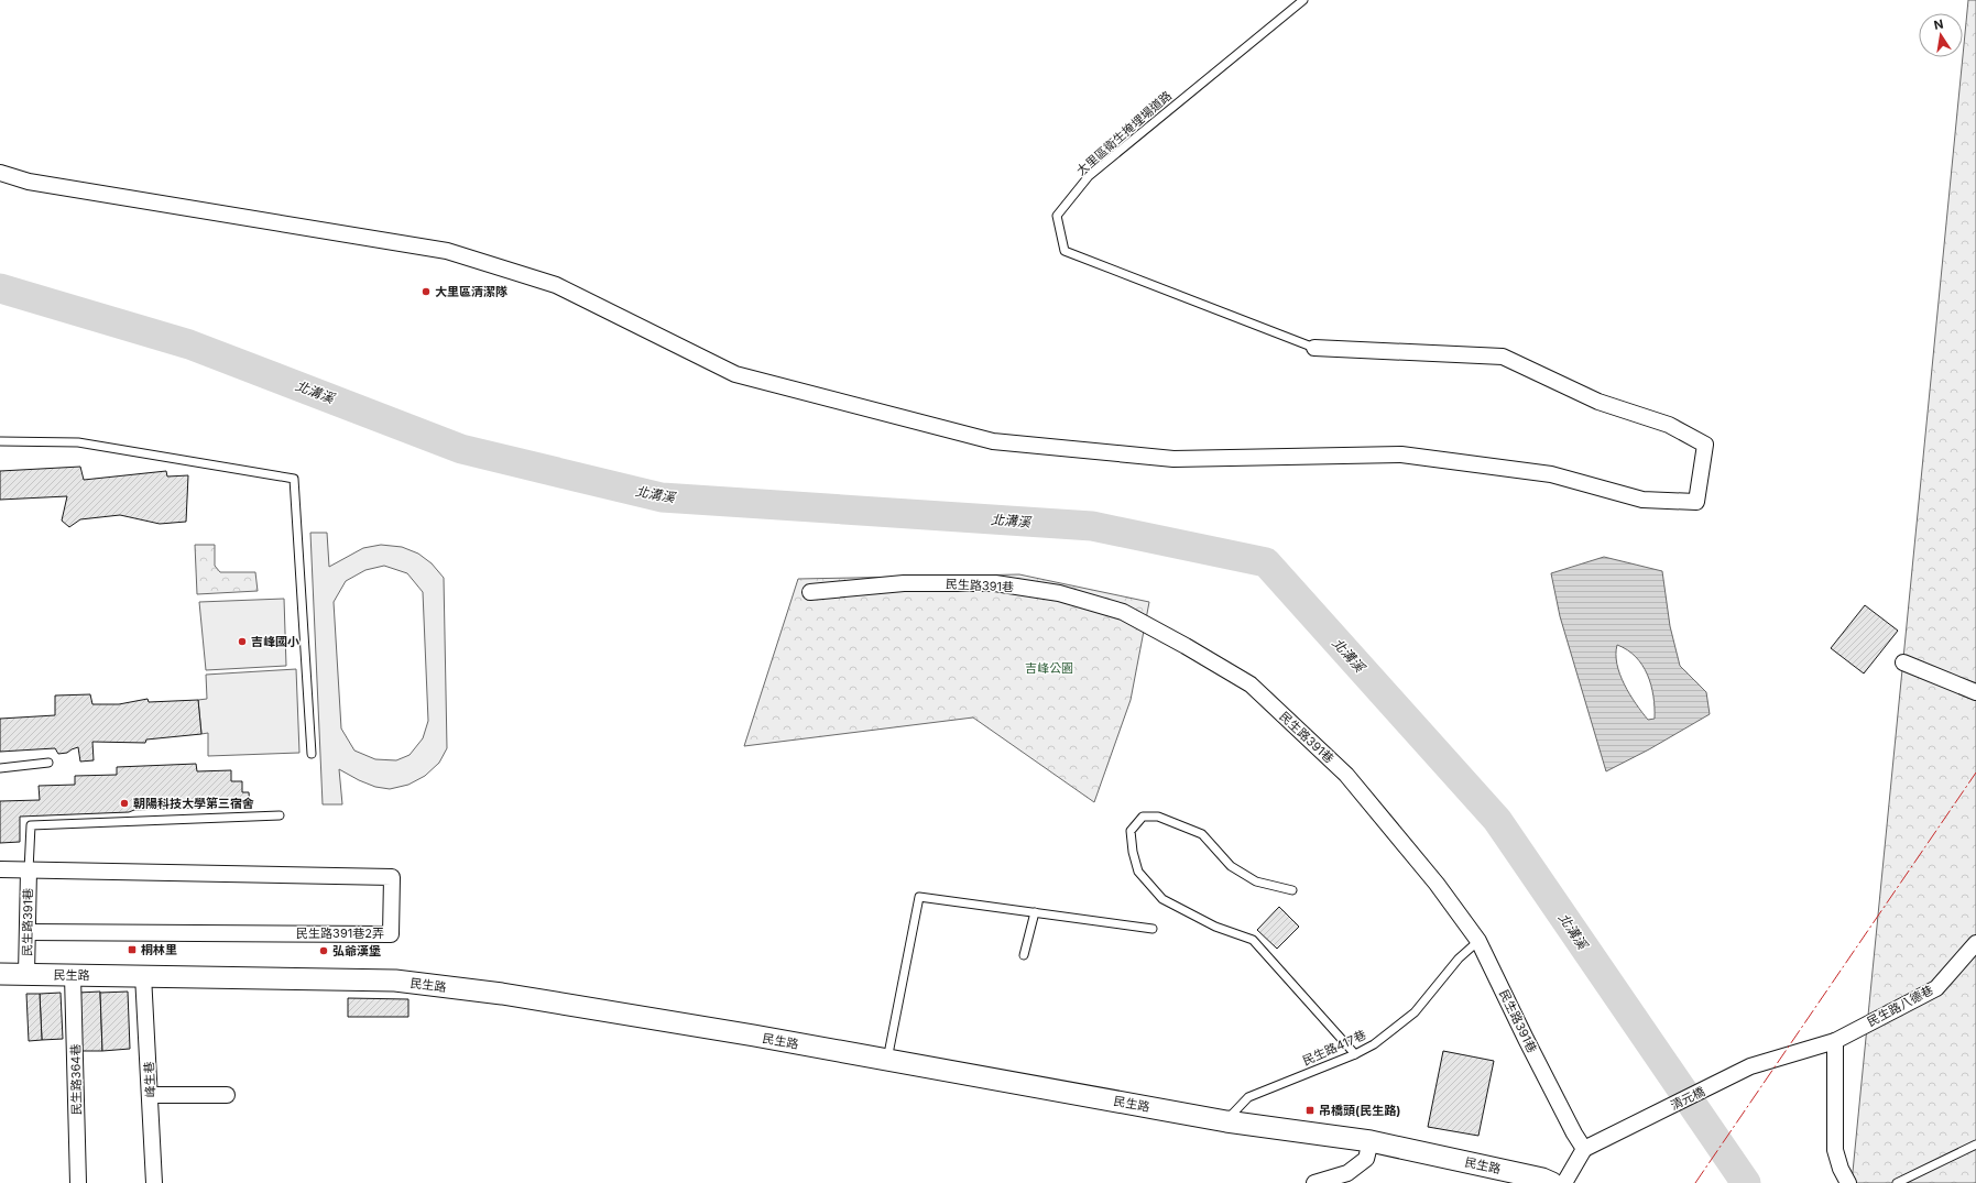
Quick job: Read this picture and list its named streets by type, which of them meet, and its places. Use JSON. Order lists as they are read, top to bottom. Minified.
{"streets":{"street":["民生路391巷","民生路391巷2弄","民生路","民生路八德巷","民生路364巷","峰生巷","清元橋"],"lane":["大里區衛生掩埋場道路","民生路417巷"]},"crossings":[["民生路391巷","民生路391巷2弄"],["民生路391巷","民生路"],["民生路391巷","民生路417巷"],["民生路391巷","清元橋"],["民生路","民生路417巷"],["民生路","民生路364巷"],["民生路","峰生巷"],["民生路八德巷","清元橋"]],"water":["北溝溪"],"parks":["吉峰公園"],"places":{"other":["大里區清潔隊","吉峰國小","朝陽科技大學第三宿舍","弘爺漢堡"],"transit":["桐林里","吊橋頭(民生路)"]},"north":"top"}
